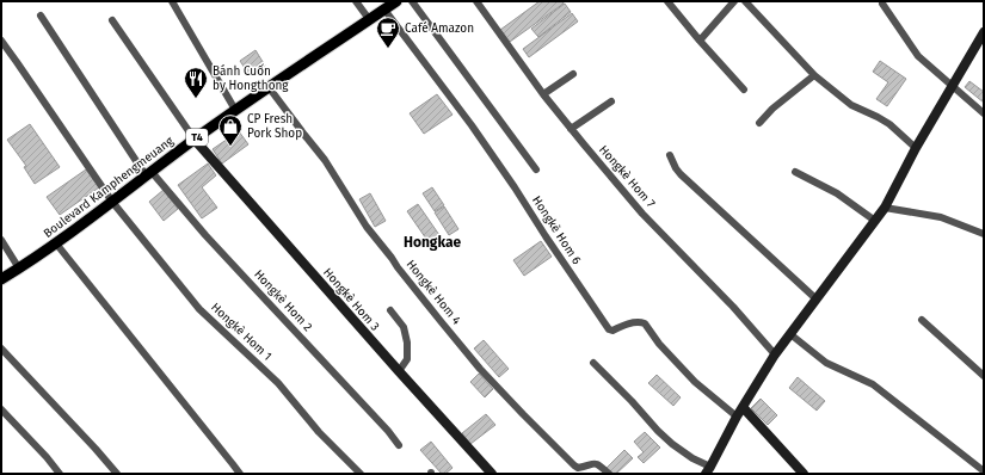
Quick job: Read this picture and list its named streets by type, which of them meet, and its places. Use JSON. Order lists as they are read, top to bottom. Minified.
{"streets":{"main road":["T4","Boulevard Kamphengmeuang"],"street":["Hongkè Hom 7","Hongkè Hom 6","Hongkè Hom 4","Hongkè Hom 3","Hongkè Hom 2","Hongkè Hom 1"]},"crossings":[["Boulevard Kamphengmeuang","Hongkè Hom 6"],["Boulevard Kamphengmeuang","Hongkè Hom 4"],["Boulevard Kamphengmeuang","Hongkè Hom 3"],["Boulevard Kamphengmeuang","Hongkè Hom 2"],["Boulevard Kamphengmeuang","Hongkè Hom 1"]],"districts":["Hongkae"],"places":{"cafe":["Café Amazon"],"restaurant":["Bánh Cuốn by Hongthong"],"shop":["CP Fresh Pork Shop"]}}
